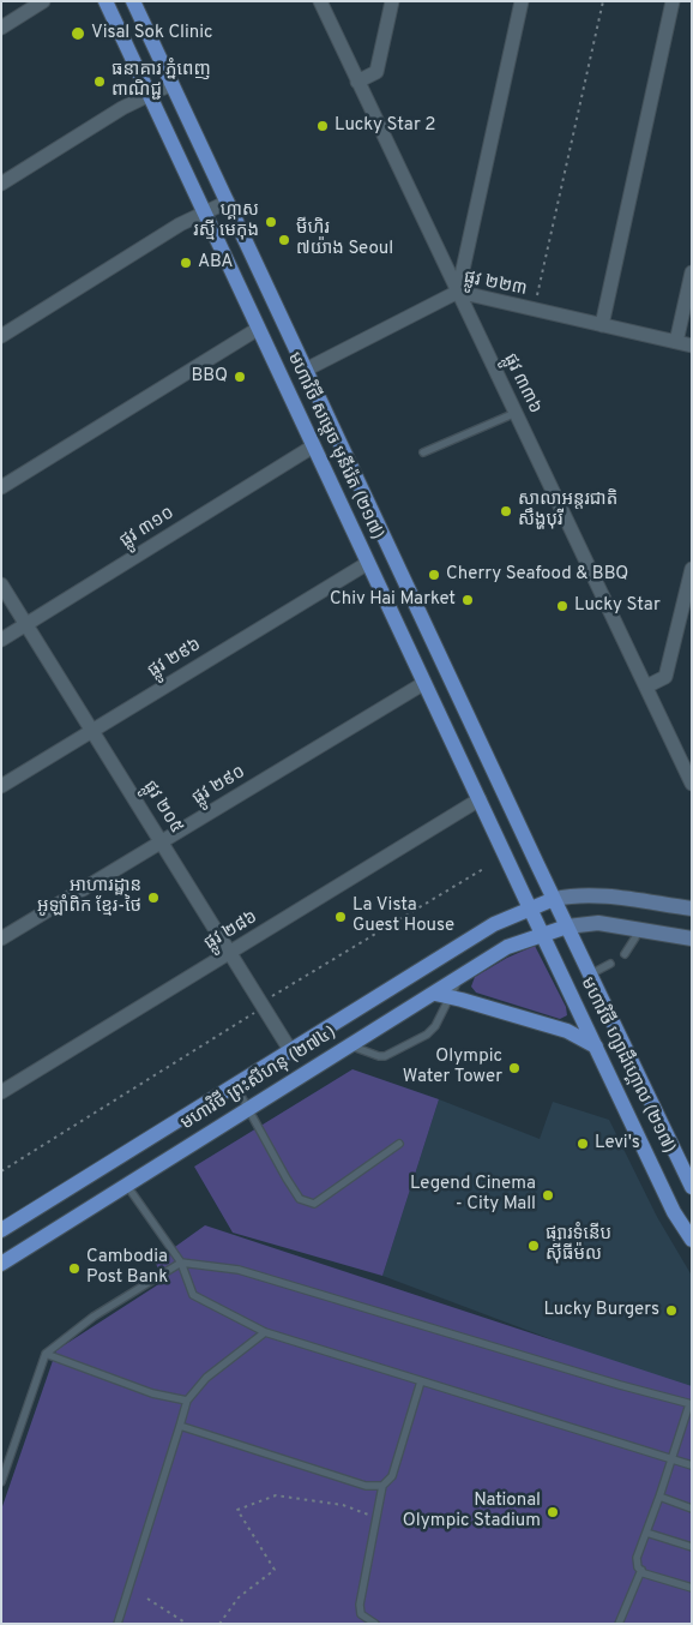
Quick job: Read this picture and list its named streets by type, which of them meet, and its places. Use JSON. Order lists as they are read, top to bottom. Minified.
{"streets":{"main road":["មហាវិថី សម្តេច មុនីរ៉េត (២១៧)","មហាវិថី ហ្សាដឹហ្គោល (២១៧)","មហាវិថី ព្រះសីហនុ (២៧៤)"],"street":["ផ្លូវ ២២៣","ផ្លូវ ៣៣៦","ផ្លូវ ៣១០","ផ្លូវ ២៩៦","ផ្លូវ ២៩០","ផ្លូវ ២០៥","ផ្លូវ ២៨៦"]},"crossings":[["ផ្លូវ ២២៣","ផ្លូវ ៣៣៦"],["ផ្លូវ ២២៣","មហាវិថី សម្តេច មុនីរ៉េត (២១៧)"],["មហាវិថី សម្តេច មុនីរ៉េត (២១៧)","ផ្លូវ ៣១០"],["មហាវិថី សម្តេច មុនីរ៉េត (២១៧)","ផ្លូវ ២៩៦"],["មហាវិថី សម្តេច មុនីរ៉េត (២១៧)","ផ្លូវ ២៩០"],["មហាវិថី សម្តេច មុនីរ៉េត (២១៧)","ផ្លូវ ២៨៦"],["មហាវិថី សម្តេច មុនីរ៉េត (២១៧)","មហាវិថី ហ្សាដឹហ្គោល (២១៧)"],["មហាវិថី សម្តេច មុនីរ៉េត (២១៧)","មហាវិថី ព្រះសីហនុ (២៧៤)"],["ផ្លូវ ៣១០","ផ្លូវ ២០៥"],["ផ្លូវ ២៩៦","ផ្លូវ ២០៥"],["ផ្លូវ ២៩០","ផ្លូវ ២០៥"],["ផ្លូវ ២០៥","ផ្លូវ ២៨៦"],["ផ្លូវ ២០៥","មហាវិថី ព្រះសីហនុ (២៧៤)"],["មហាវិថី ហ្សាដឹហ្គោល (២១៧)","មហាវិថី ព្រះសីហនុ (២៧៤)"]],"places":["Visal Sok Clinic","ធនាគារ ភ្នំពេញ ពាណិជ្ជ","Lucky Star 2","ហ្គាស រស្មី មេកុង","មីហិរ ៧យ៉ាង Seoul","ABA","BBQ","សាលាអន្តរជាតិ សឹង្ហបុរី","Cherry Seafood & BBQ","Chiv Hai Market","Lucky Star","អាហារដ្ឋាន អូឡាំពិក ខ្មែរ-ថៃ","La Vista Guest House","Olympic Water Tower","Levi's","Legend Cinema - City Mall","ផ្សារទំនើប ស៊ីធីម៉ល","Cambodia Post Bank","Lucky Burgers","National Olympic Stadium"]}
